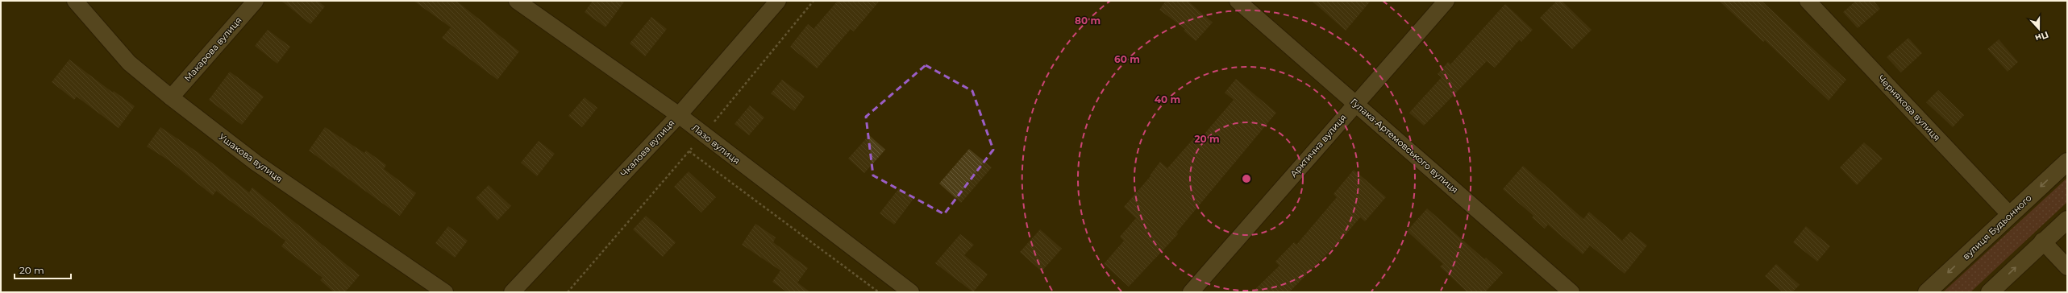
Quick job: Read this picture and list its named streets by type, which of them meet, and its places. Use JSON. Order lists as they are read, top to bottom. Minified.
{"streets":{"main road":["вулиця Будьонного"],"street":["Макарова вулиця","Чернякова вулиця","Лазо вулиця","Арктична вулиця","Гулака-Артемовського вулиця","Чкалова вулиця","Ушакова вулиця"]},"crossings":[["Макарова вулиця","Ушакова вулиця"],["Чернякова вулиця","вулиця Будьонного"],["Лазо вулиця","Чкалова вулиця"],["Арктична вулиця","Гулака-Артемовського вулиця"]],"scale_bar":"20 m","north":"bottom","rings":["80 m","60 m","40 m","20 m"]}
